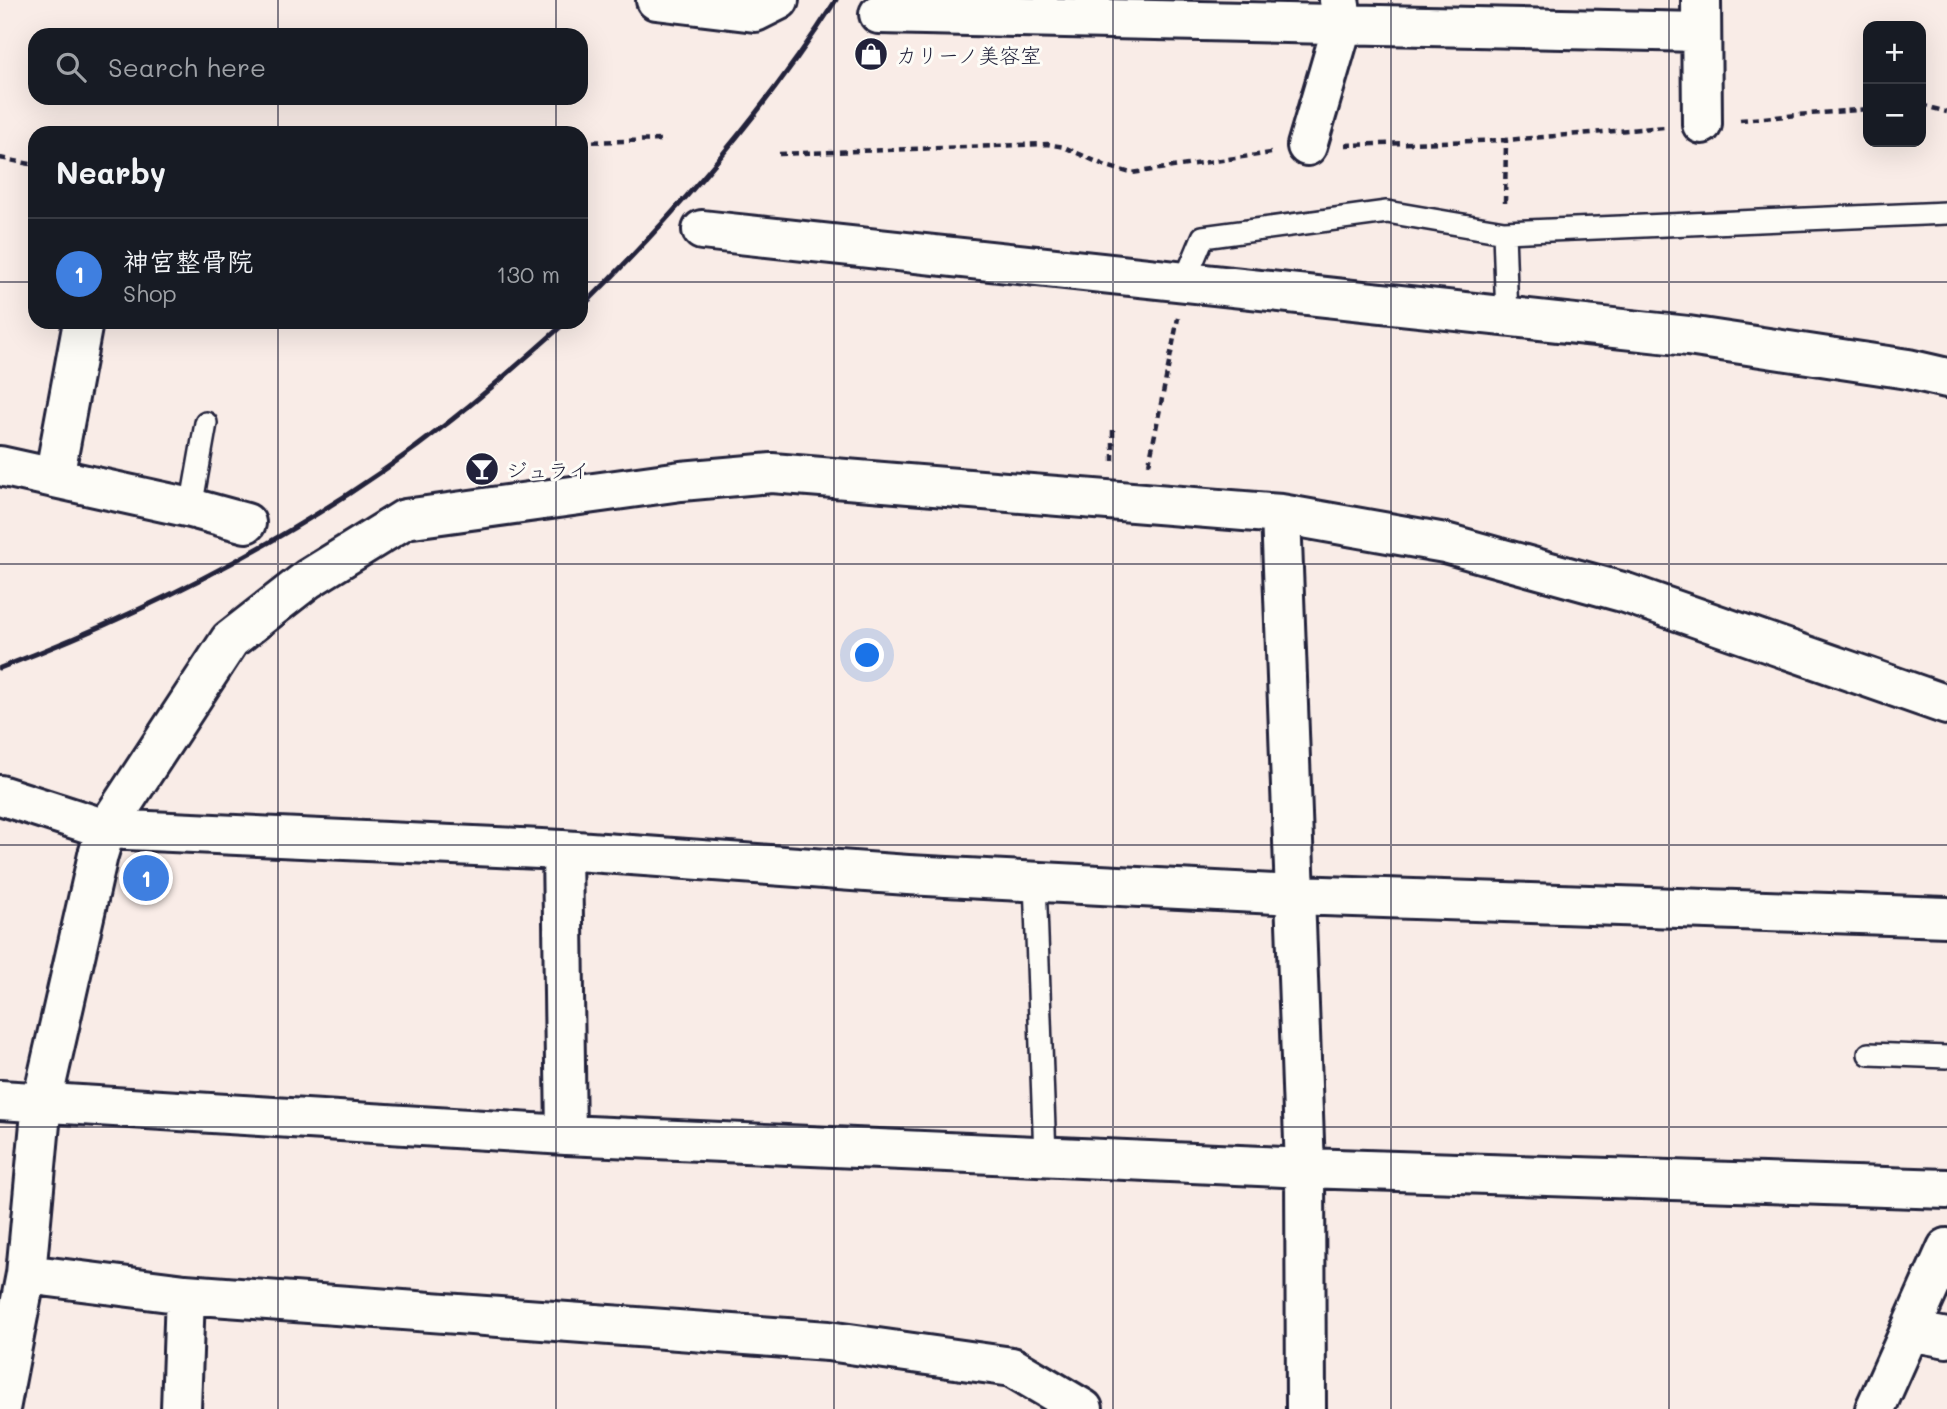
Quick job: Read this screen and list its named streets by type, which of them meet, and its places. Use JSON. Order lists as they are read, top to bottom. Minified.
{"places":{"shop":["カリーノ美容室"],"bar":["ジュライ"]},"page":{"map_buttons":["+","−"],"search":"Search here","heading":"Nearby","list":[{"mark":"1","name":"神宮整骨院","note":"Shop","value":"130 m"}],"pins":"1"}}
